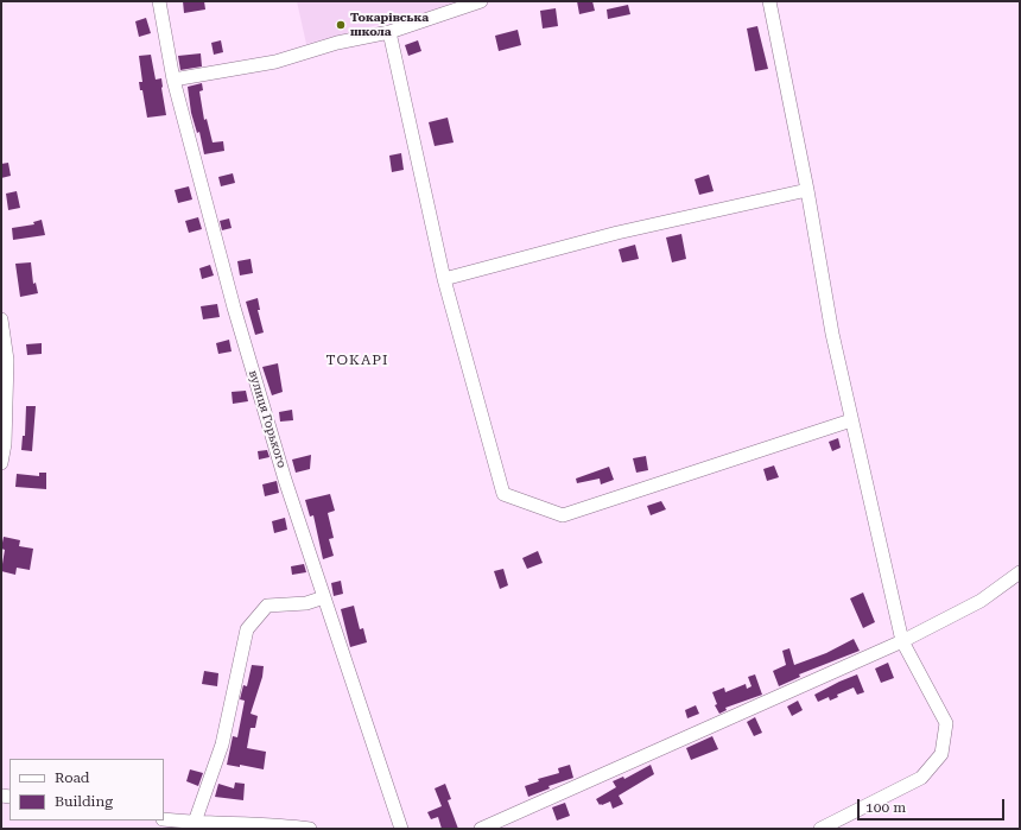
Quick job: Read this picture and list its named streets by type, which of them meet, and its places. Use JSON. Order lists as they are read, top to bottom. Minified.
{"streets":{"street":["вулиця Горького"]},"districts":["ТОКАРІ"],"places":["Токарівська школа"],"legend":["Road","Building"],"scale_bar":"100 m"}
